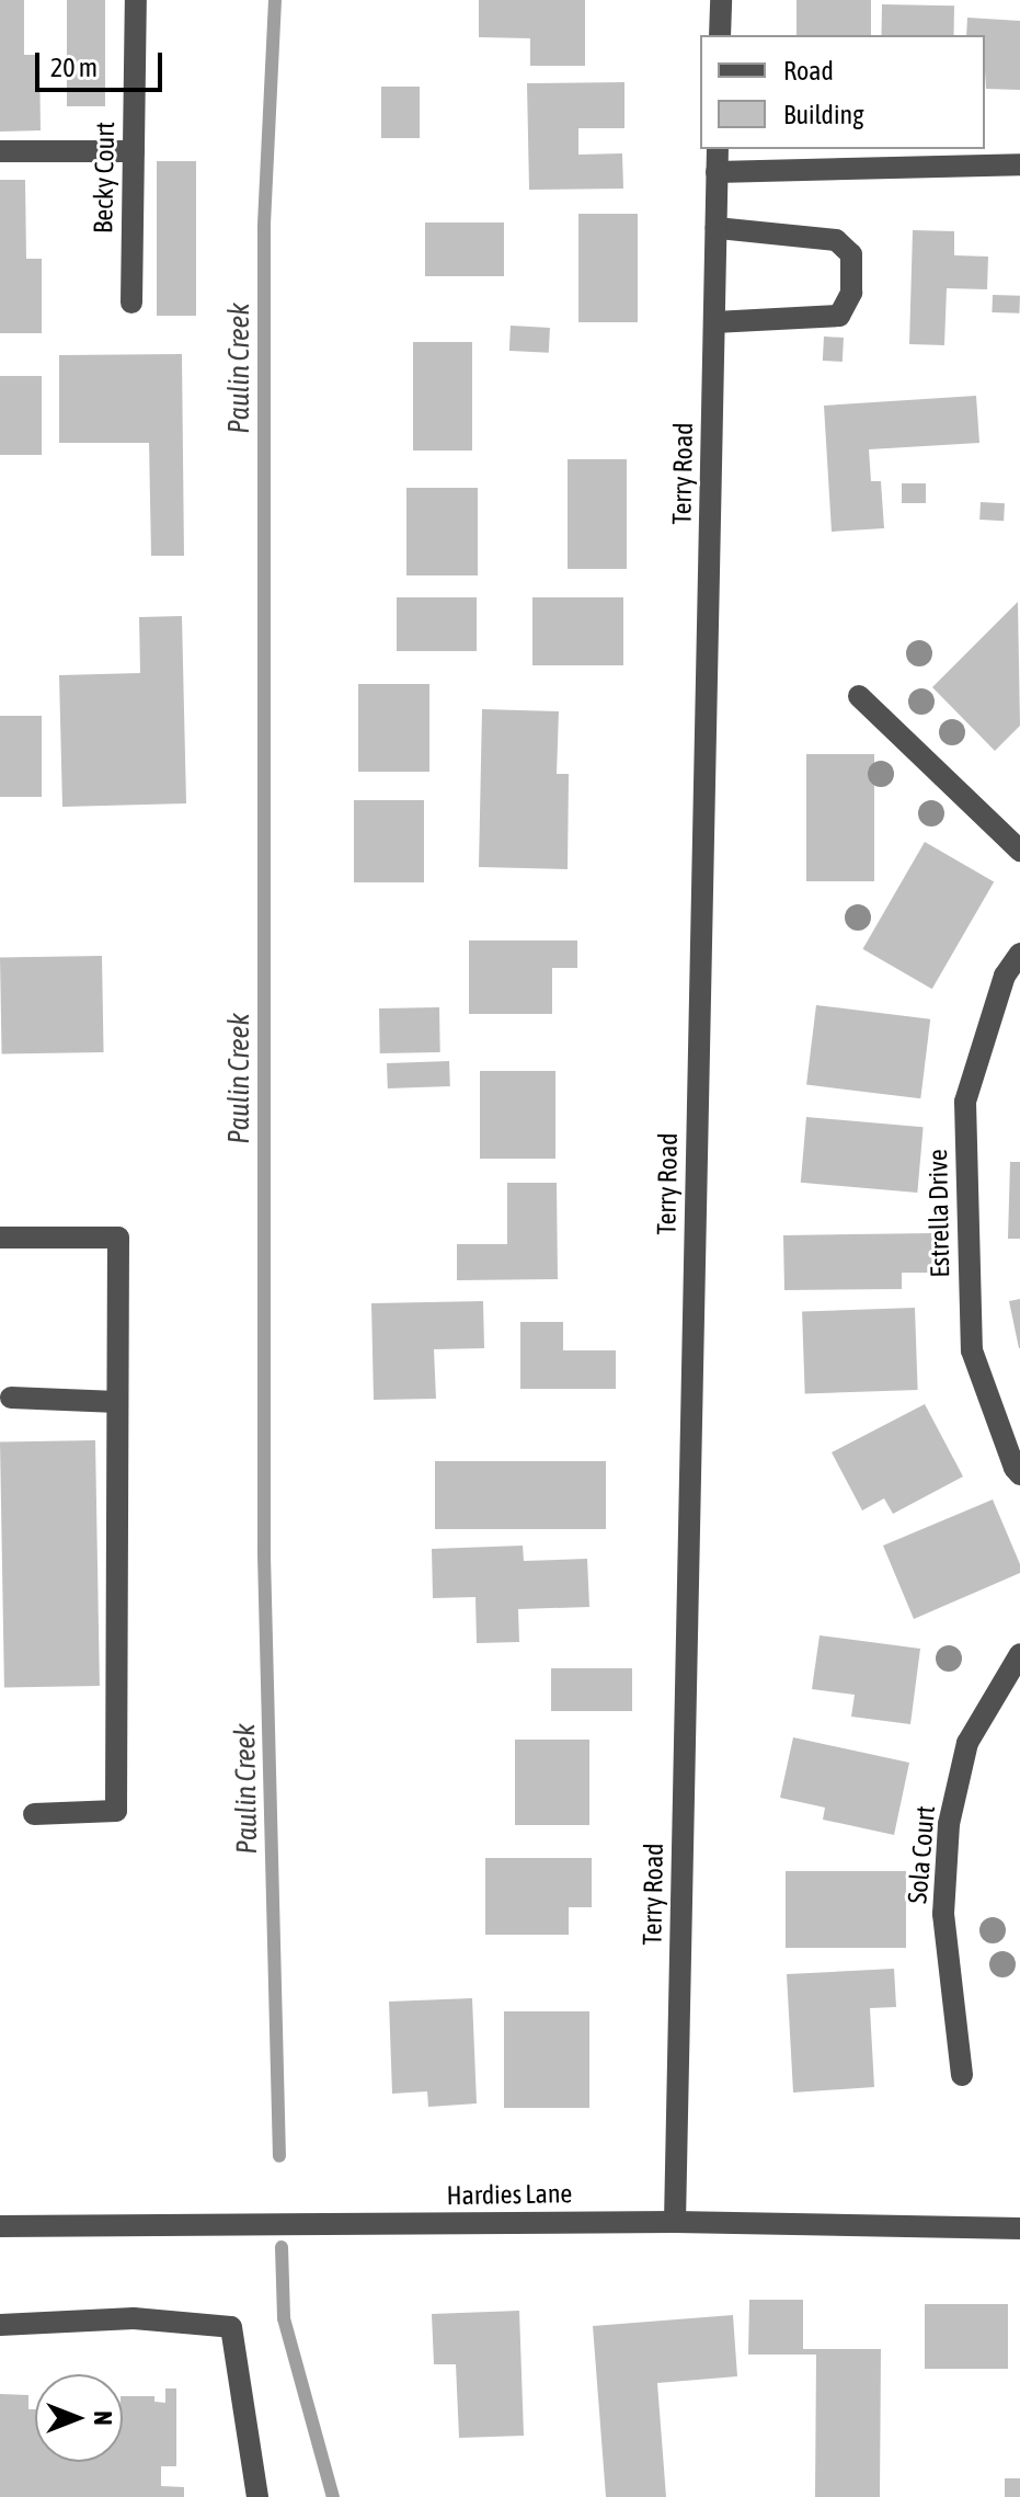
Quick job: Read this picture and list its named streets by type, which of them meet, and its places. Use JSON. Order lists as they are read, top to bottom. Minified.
{"streets":{"street":["Becky Court","Terry Road","Estrella Drive","Sola Court","Hardies Lane"]},"crossings":[["Terry Road","Hardies Lane"]],"water":["Paulin Creek"],"legend":["Road","Building"],"scale_bar":"20 m","north":"right"}
